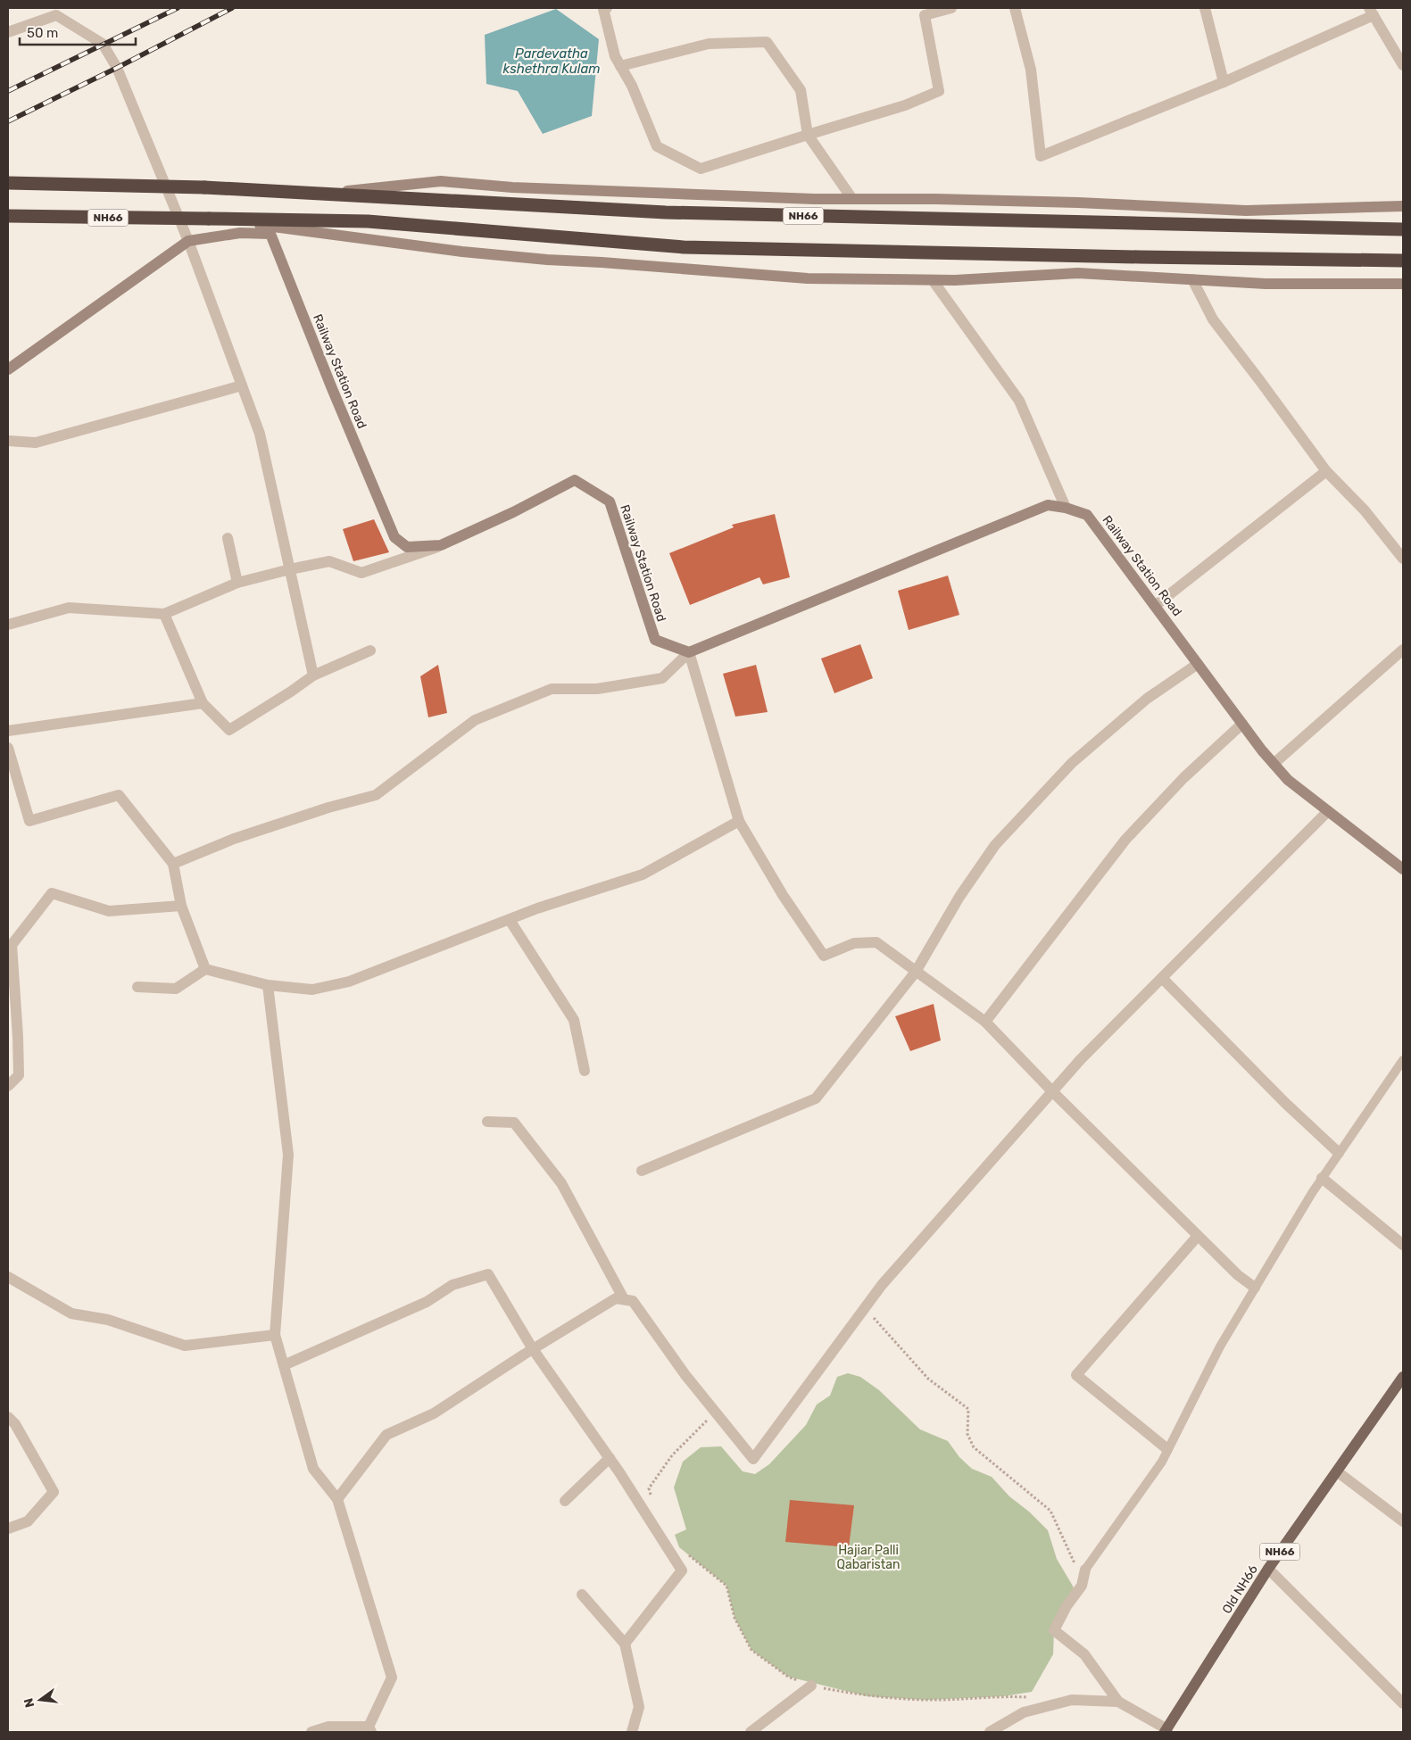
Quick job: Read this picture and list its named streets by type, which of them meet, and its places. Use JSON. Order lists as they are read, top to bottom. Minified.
{"streets":{"highway":["NH66"],"main road":["Old NH66"],"street":["Railway Station Road"]},"water":["Pardevatha kshethra Kulam"],"parks":["Hajiar Palli Qabaristan"],"scale_bar":"50 m","north":"left"}
